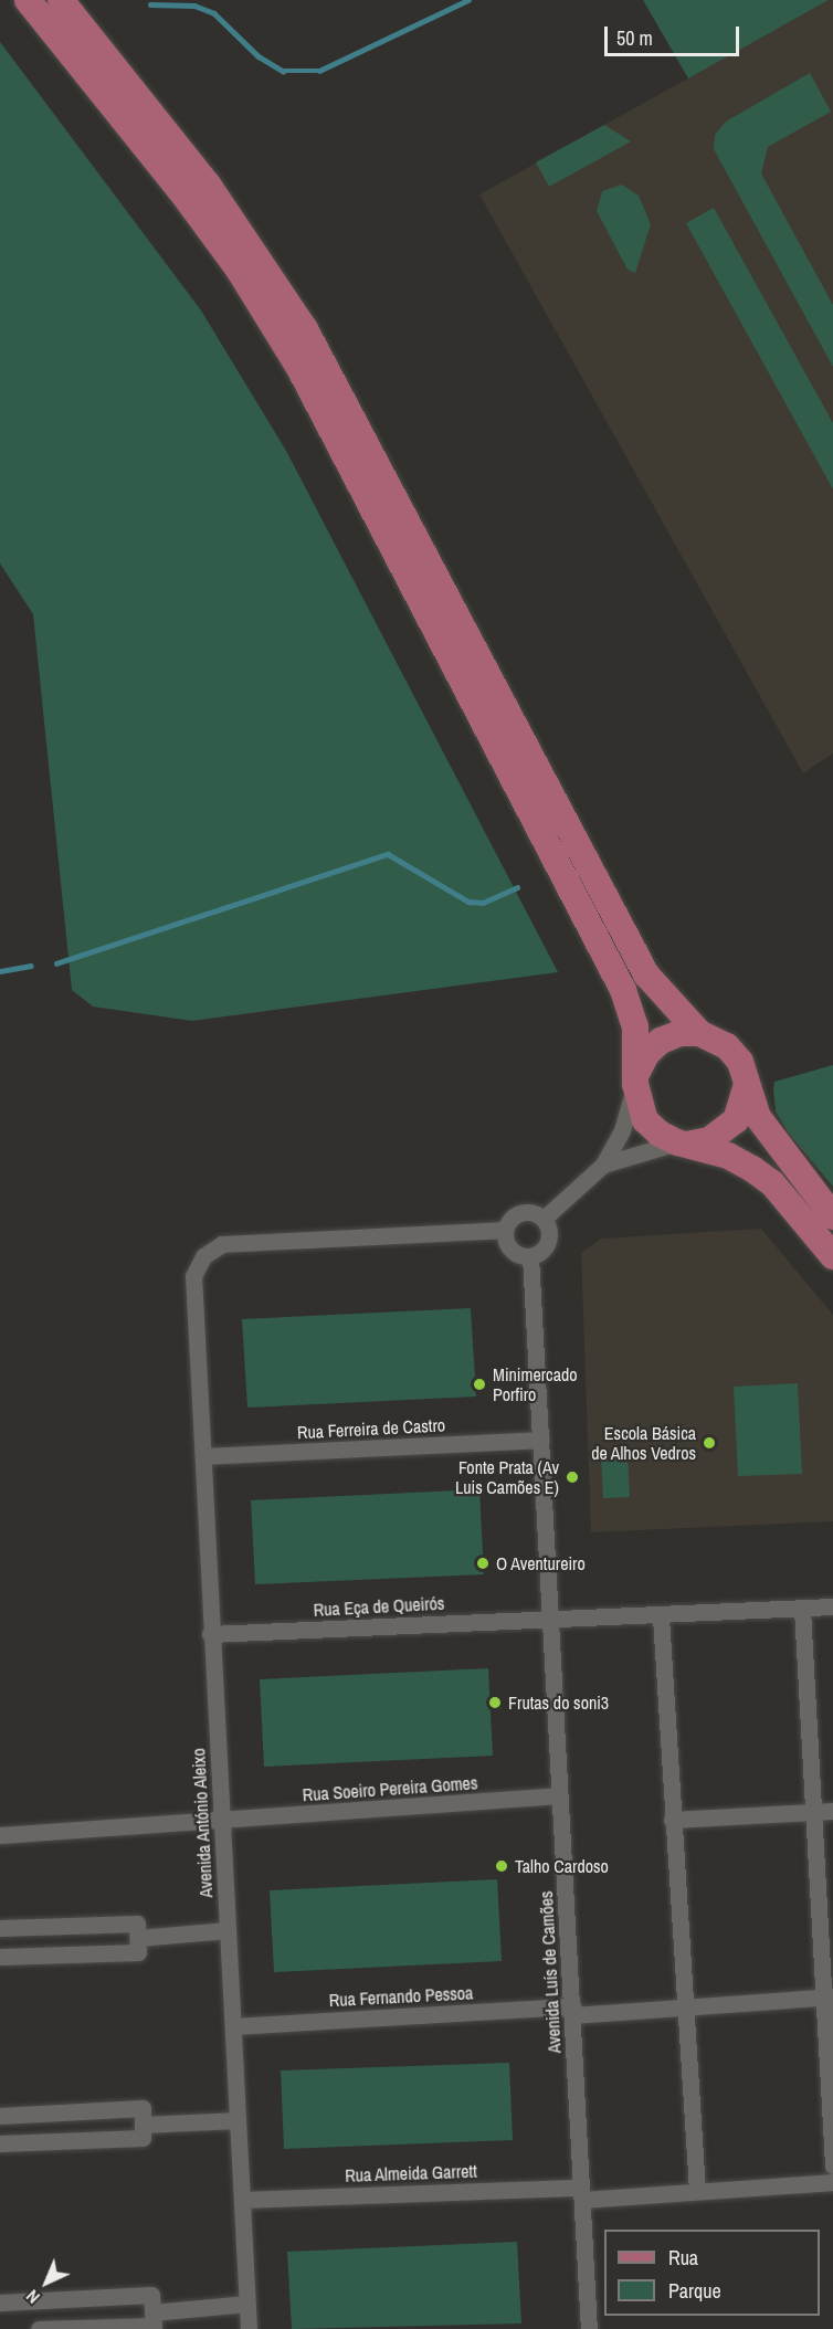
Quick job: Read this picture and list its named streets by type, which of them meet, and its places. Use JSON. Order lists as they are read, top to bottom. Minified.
{"streets":{"street":["Rua Ferreira de Castro","Rua Eça de Queirós","Rua Soeiro Pereira Gomes","Avenida António Aleixo","Avenida Luís de Camões","Rua Fernando Pessoa","Rua Almeida Garrett"]},"crossings":[["Rua Ferreira de Castro","Avenida António Aleixo"],["Rua Ferreira de Castro","Avenida Luís de Camões"],["Rua Eça de Queirós","Avenida António Aleixo"],["Rua Eça de Queirós","Avenida Luís de Camões"],["Rua Soeiro Pereira Gomes","Avenida António Aleixo"],["Rua Soeiro Pereira Gomes","Avenida Luís de Camões"],["Avenida António Aleixo","Avenida Luís de Camões"],["Avenida António Aleixo","Rua Fernando Pessoa"],["Avenida António Aleixo","Rua Almeida Garrett"],["Avenida Luís de Camões","Rua Fernando Pessoa"],["Avenida Luís de Camões","Rua Almeida Garrett"]],"places":["Minimercado Porfiro","Escola Básica de Alhos Vedros","Fonte Prata (Av Luis Camões E)","O Aventureiro","Frutas do soni3","Talho Cardoso"],"legend":["Rua","Parque"],"scale_bar":"50 m","north":"bottom left"}
